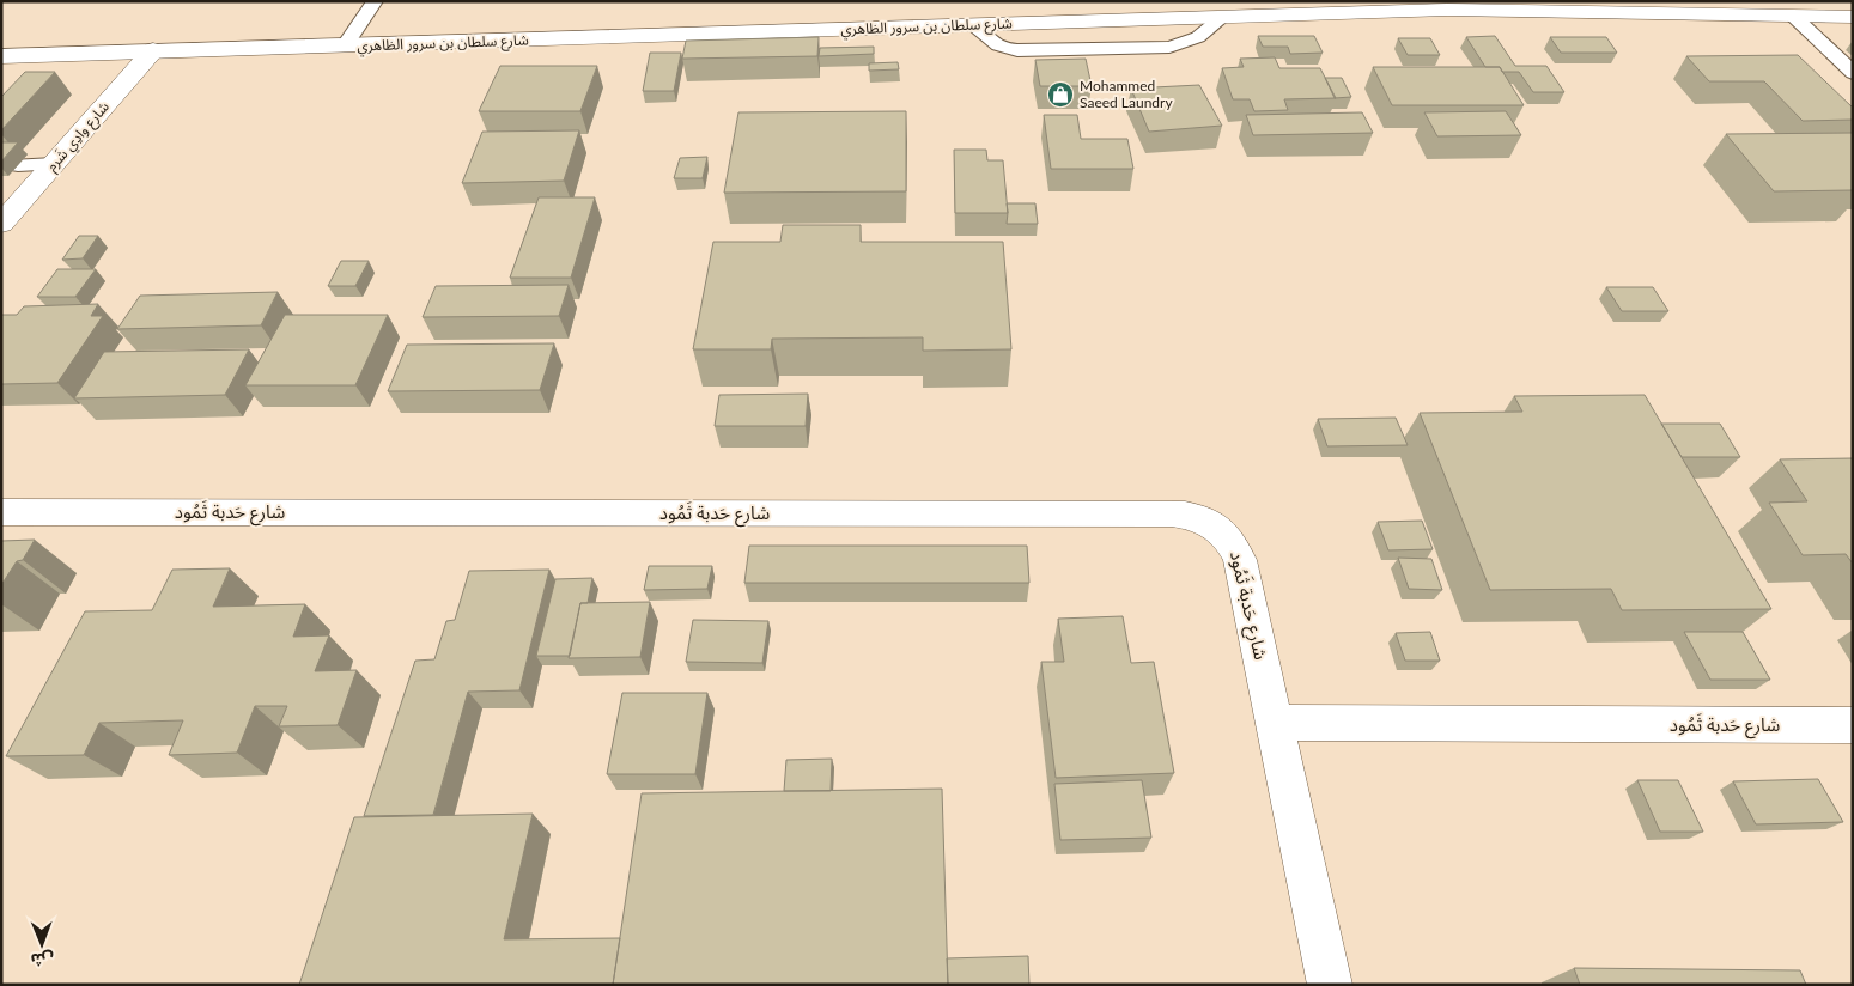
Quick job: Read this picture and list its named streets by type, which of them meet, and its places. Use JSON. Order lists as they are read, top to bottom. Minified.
{"streets":{"street":["شارع سلطان بن سرور الظاهري","شارع وادِي شَرم","شارع حَدبة ثَمُود"]},"crossings":[["شارع سلطان بن سرور الظاهري","شارع وادِي شَرم"]],"places":{"shop":["Mohammed Saeed Laundry"]},"north":"bottom"}
